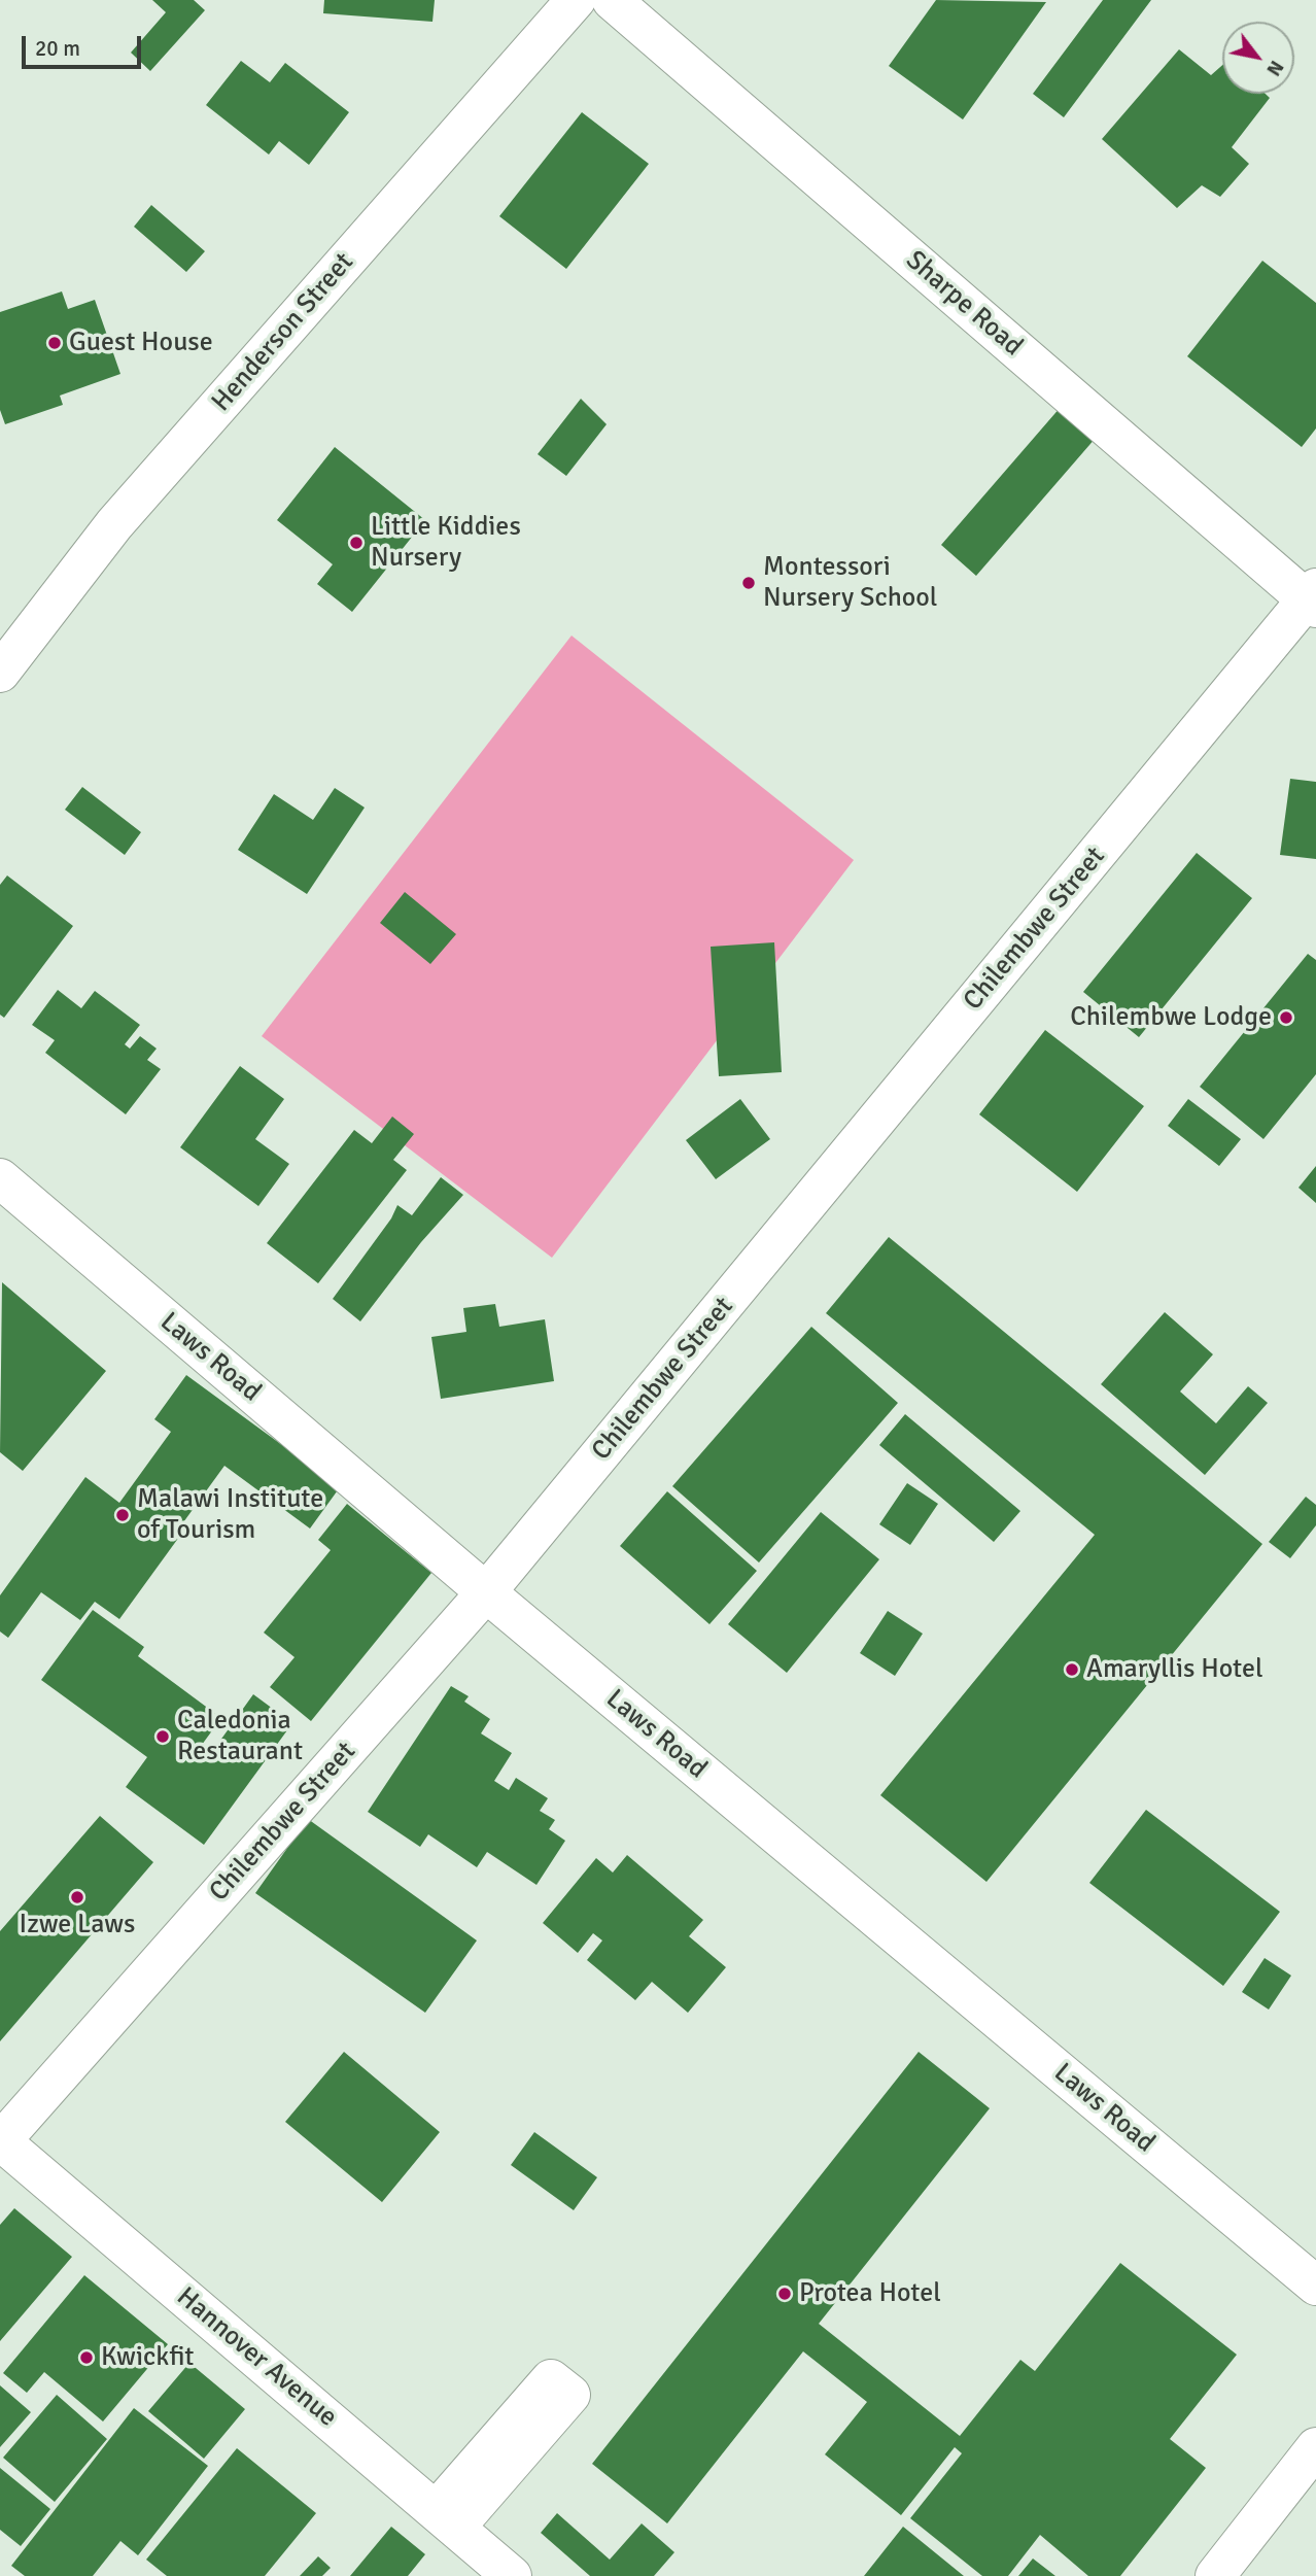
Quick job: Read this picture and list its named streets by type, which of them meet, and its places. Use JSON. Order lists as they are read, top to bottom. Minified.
{"streets":{"street":["Sharpe Road","Henderson Street","Chilembwe Street","Laws Road","Hannover Avenue"]},"crossings":[["Sharpe Road","Chilembwe Street"],["Chilembwe Street","Laws Road"],["Chilembwe Street","Hannover Avenue"]],"places":["Guest House","Little Kiddies Nursery","Montessori Nursery School","Chilembwe Lodge","Malawi Institute of Tourism","Amaryllis Hotel","Caledonia Restaurant","Izwe Laws","Protea Hotel","Kwickfit"],"scale_bar":"20 m","north":"bottom right"}
